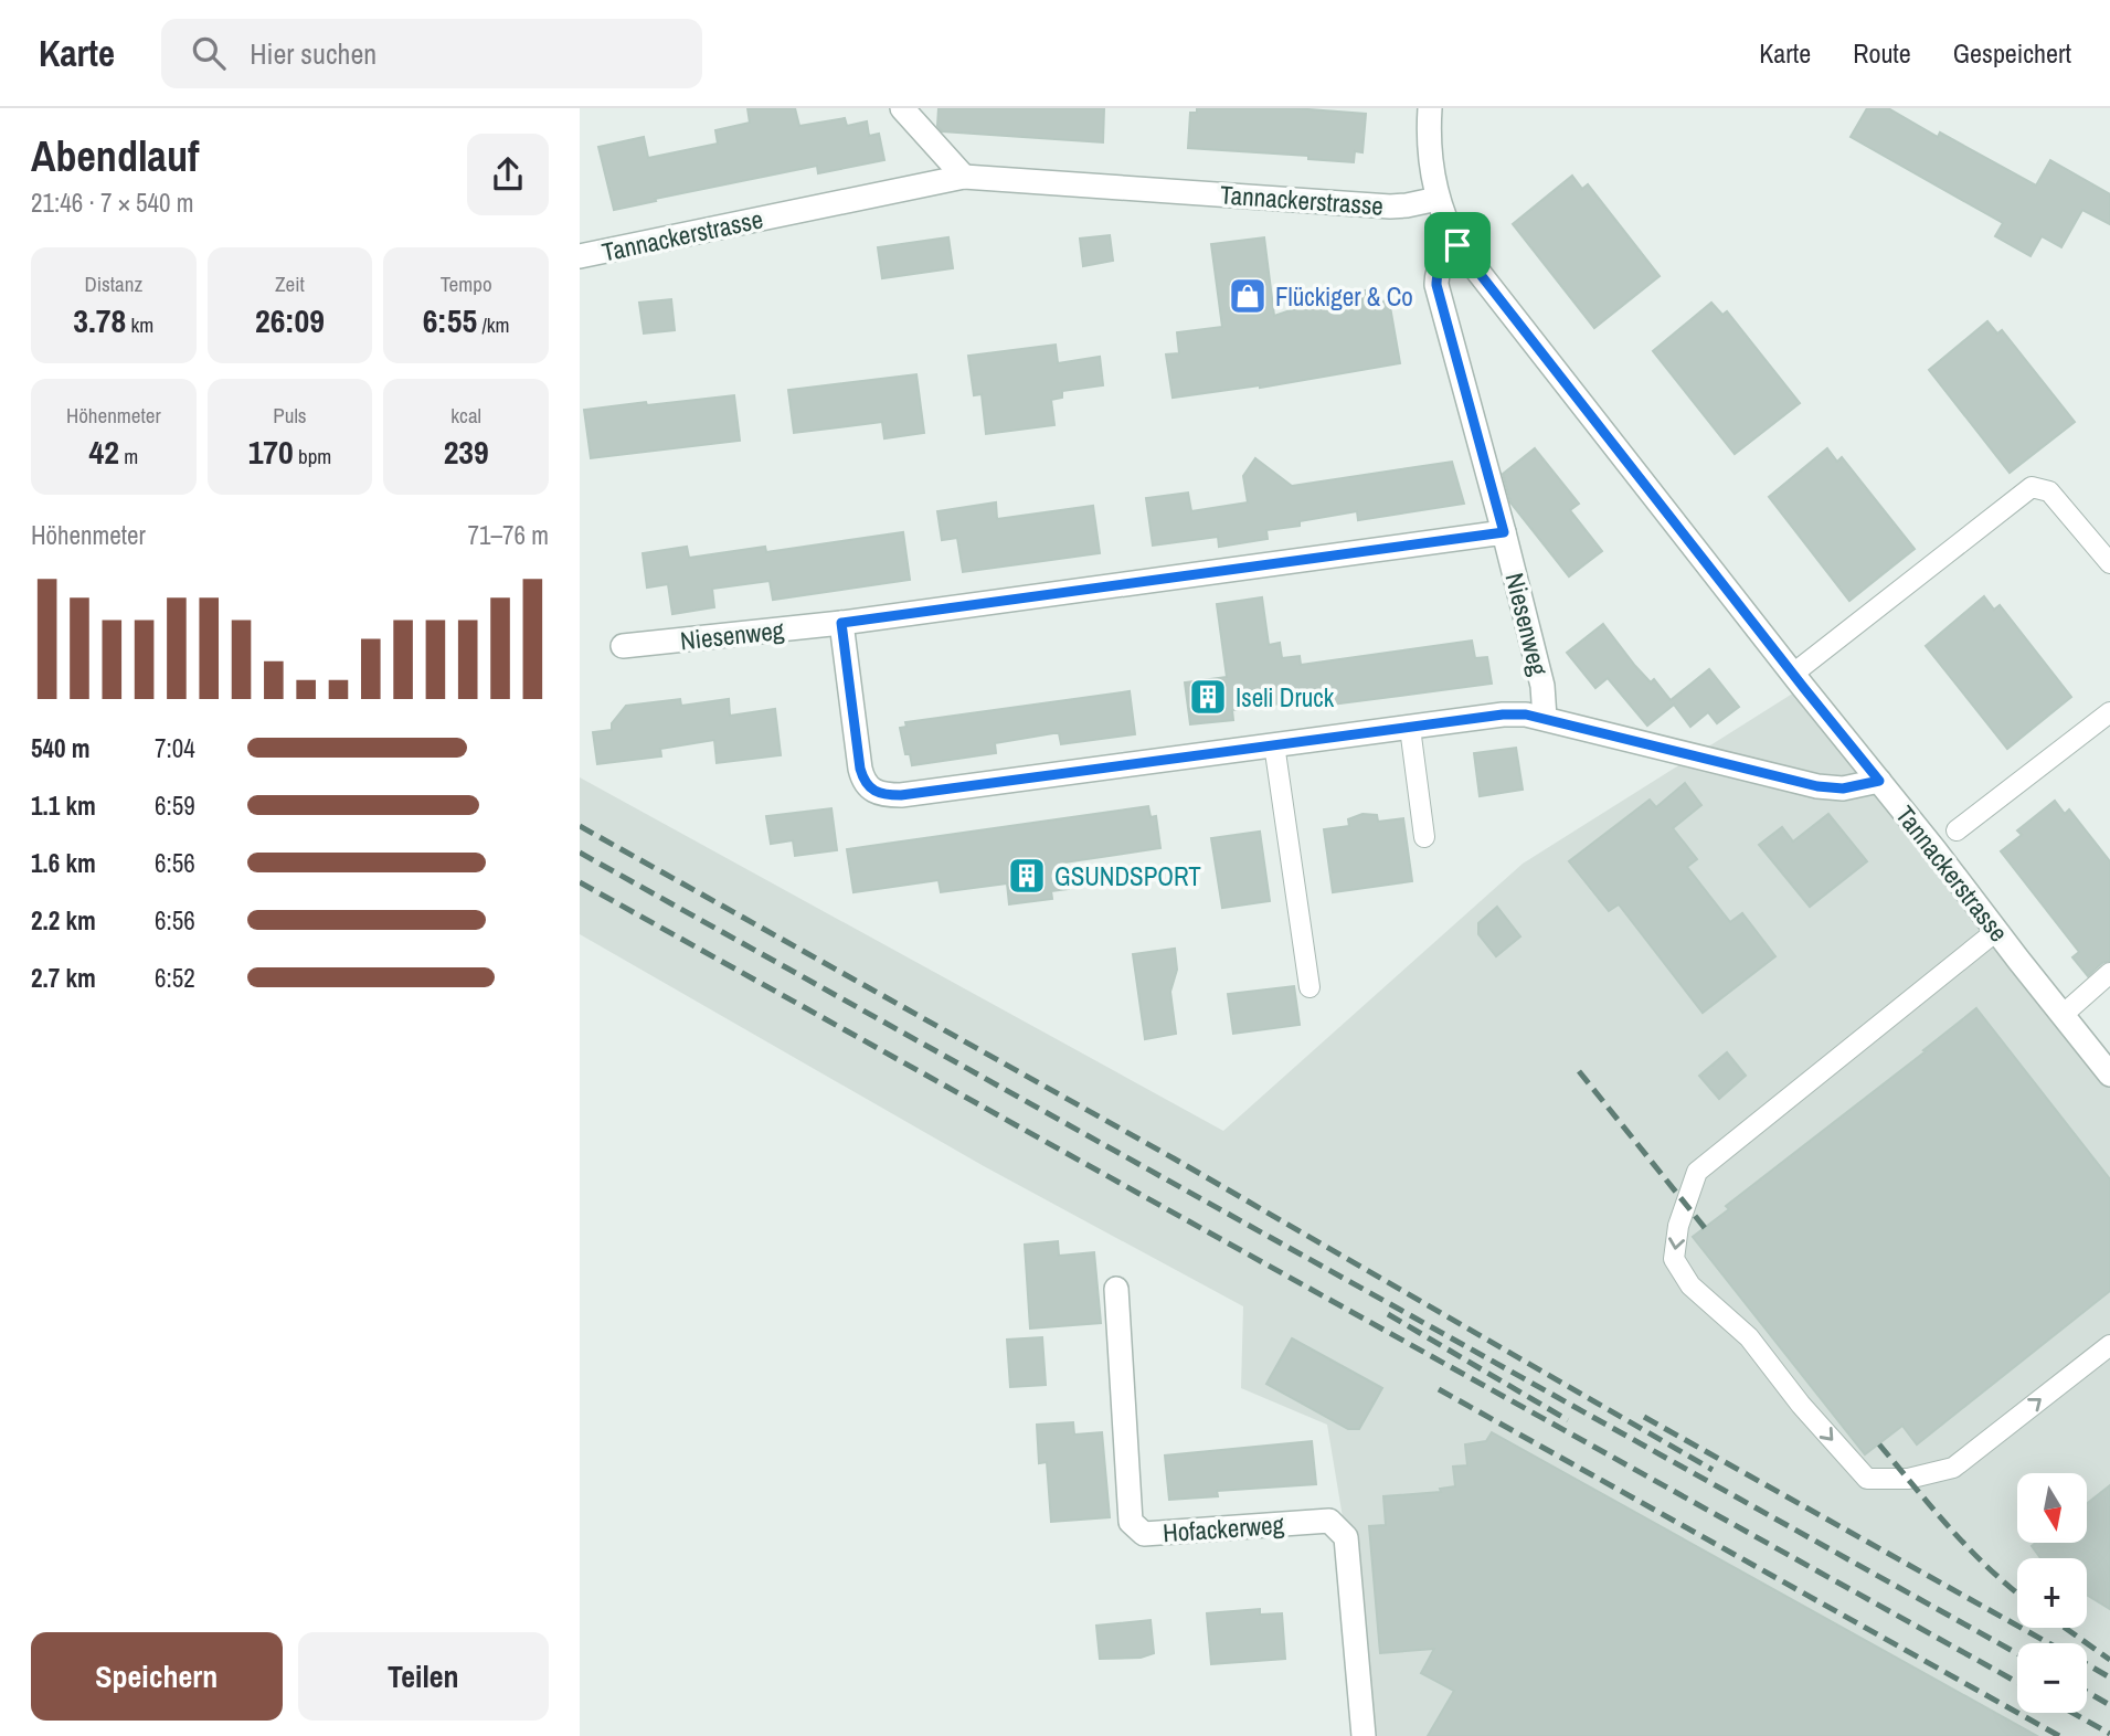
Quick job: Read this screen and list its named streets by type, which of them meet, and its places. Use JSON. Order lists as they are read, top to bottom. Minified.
{"streets":{"street":["Tannackerstrasse","Niesenweg","Hofackerweg"]},"crossings":[["Tannackerstrasse","Niesenweg"]],"places":{"shop":["Flückiger & Co"],"building":["Iseli Druck","GSUNDSPORT"]},"north":"bottom","page":{"header":"Karte","search":"Hier suchen","nav":["Karte","Route","Gespeichert"],"heading":["Abendlauf","21:46 · 7 × 540 m"],"stats":[["Distanz","3.78 km"],["Zeit","26:09"],["Tempo","6:55 /km"],["Höhenmeter","42 m"],["Puls","170 bpm"],["kcal","239"]],"chart":["Höhenmeter","71–76 m"],"list":[{"name":"540 m","note":"7:04"},{"name":"1.1 km","note":"6:59"},{"name":"1.6 km","note":"6:56"},{"name":"2.2 km","note":"6:56"},{"name":"2.7 km","note":"6:52"}],"map_buttons":["+","−"],"buttons":["Speichern","Teilen"]}}
